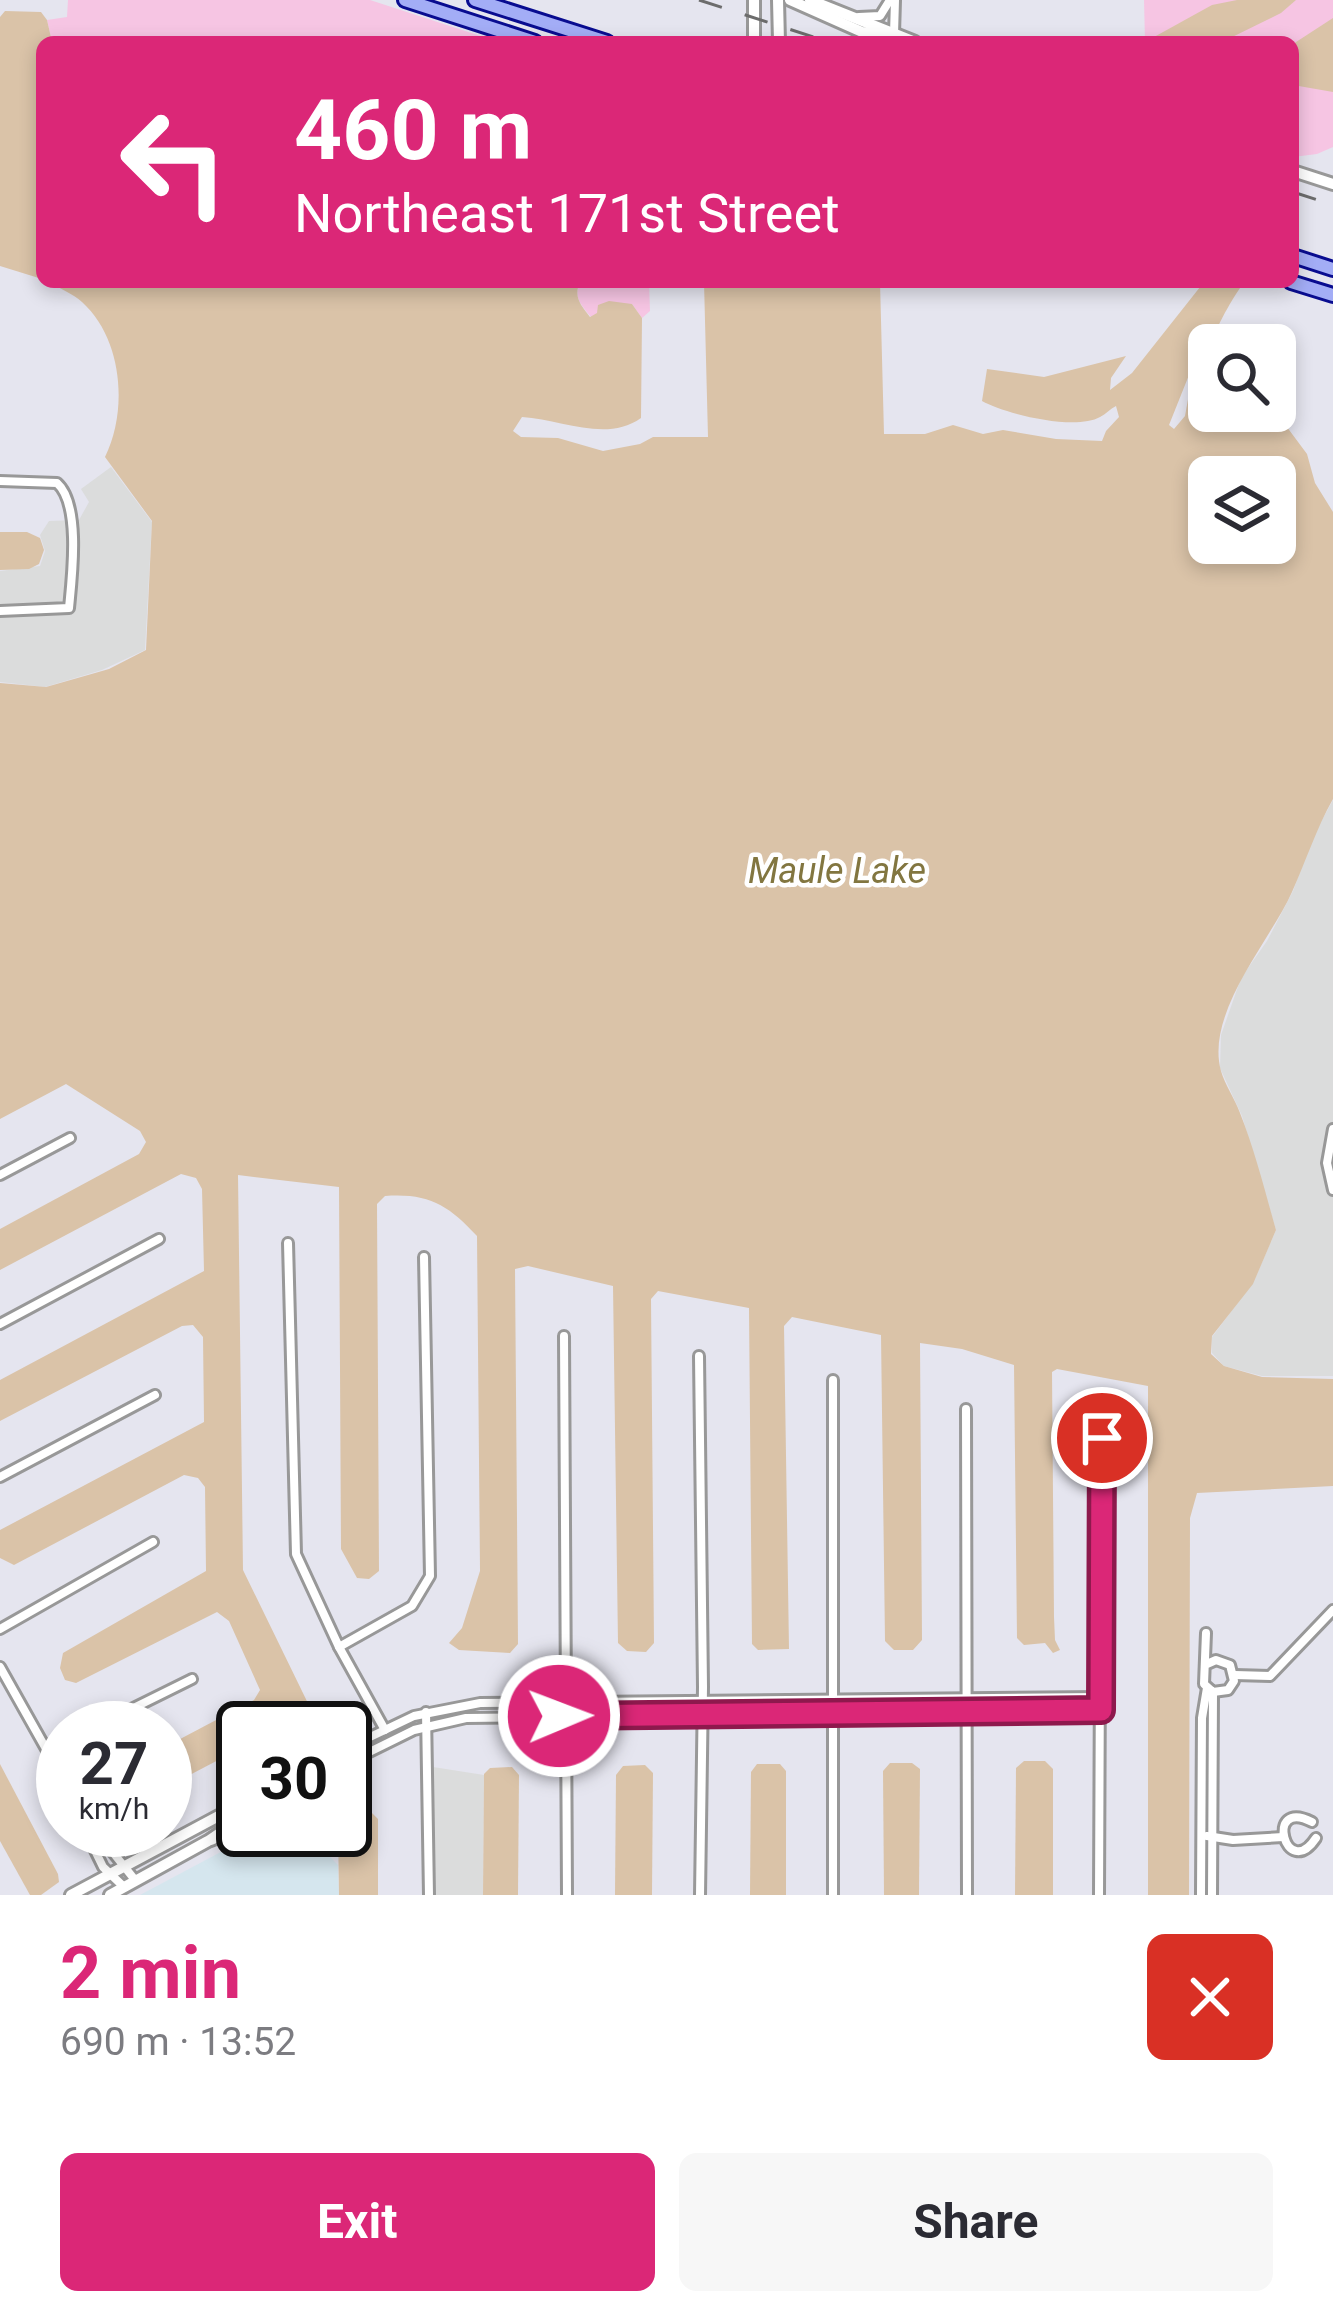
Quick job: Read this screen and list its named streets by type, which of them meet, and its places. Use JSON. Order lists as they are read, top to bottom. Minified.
{"water":["Maule Lake"],"page":{"turn":["460 m","Northeast 171st Street"],"speed":"27 km/h","limit":"30","heading":["2 min","690 m · 13:52"],"buttons":["Exit","Share"]}}
